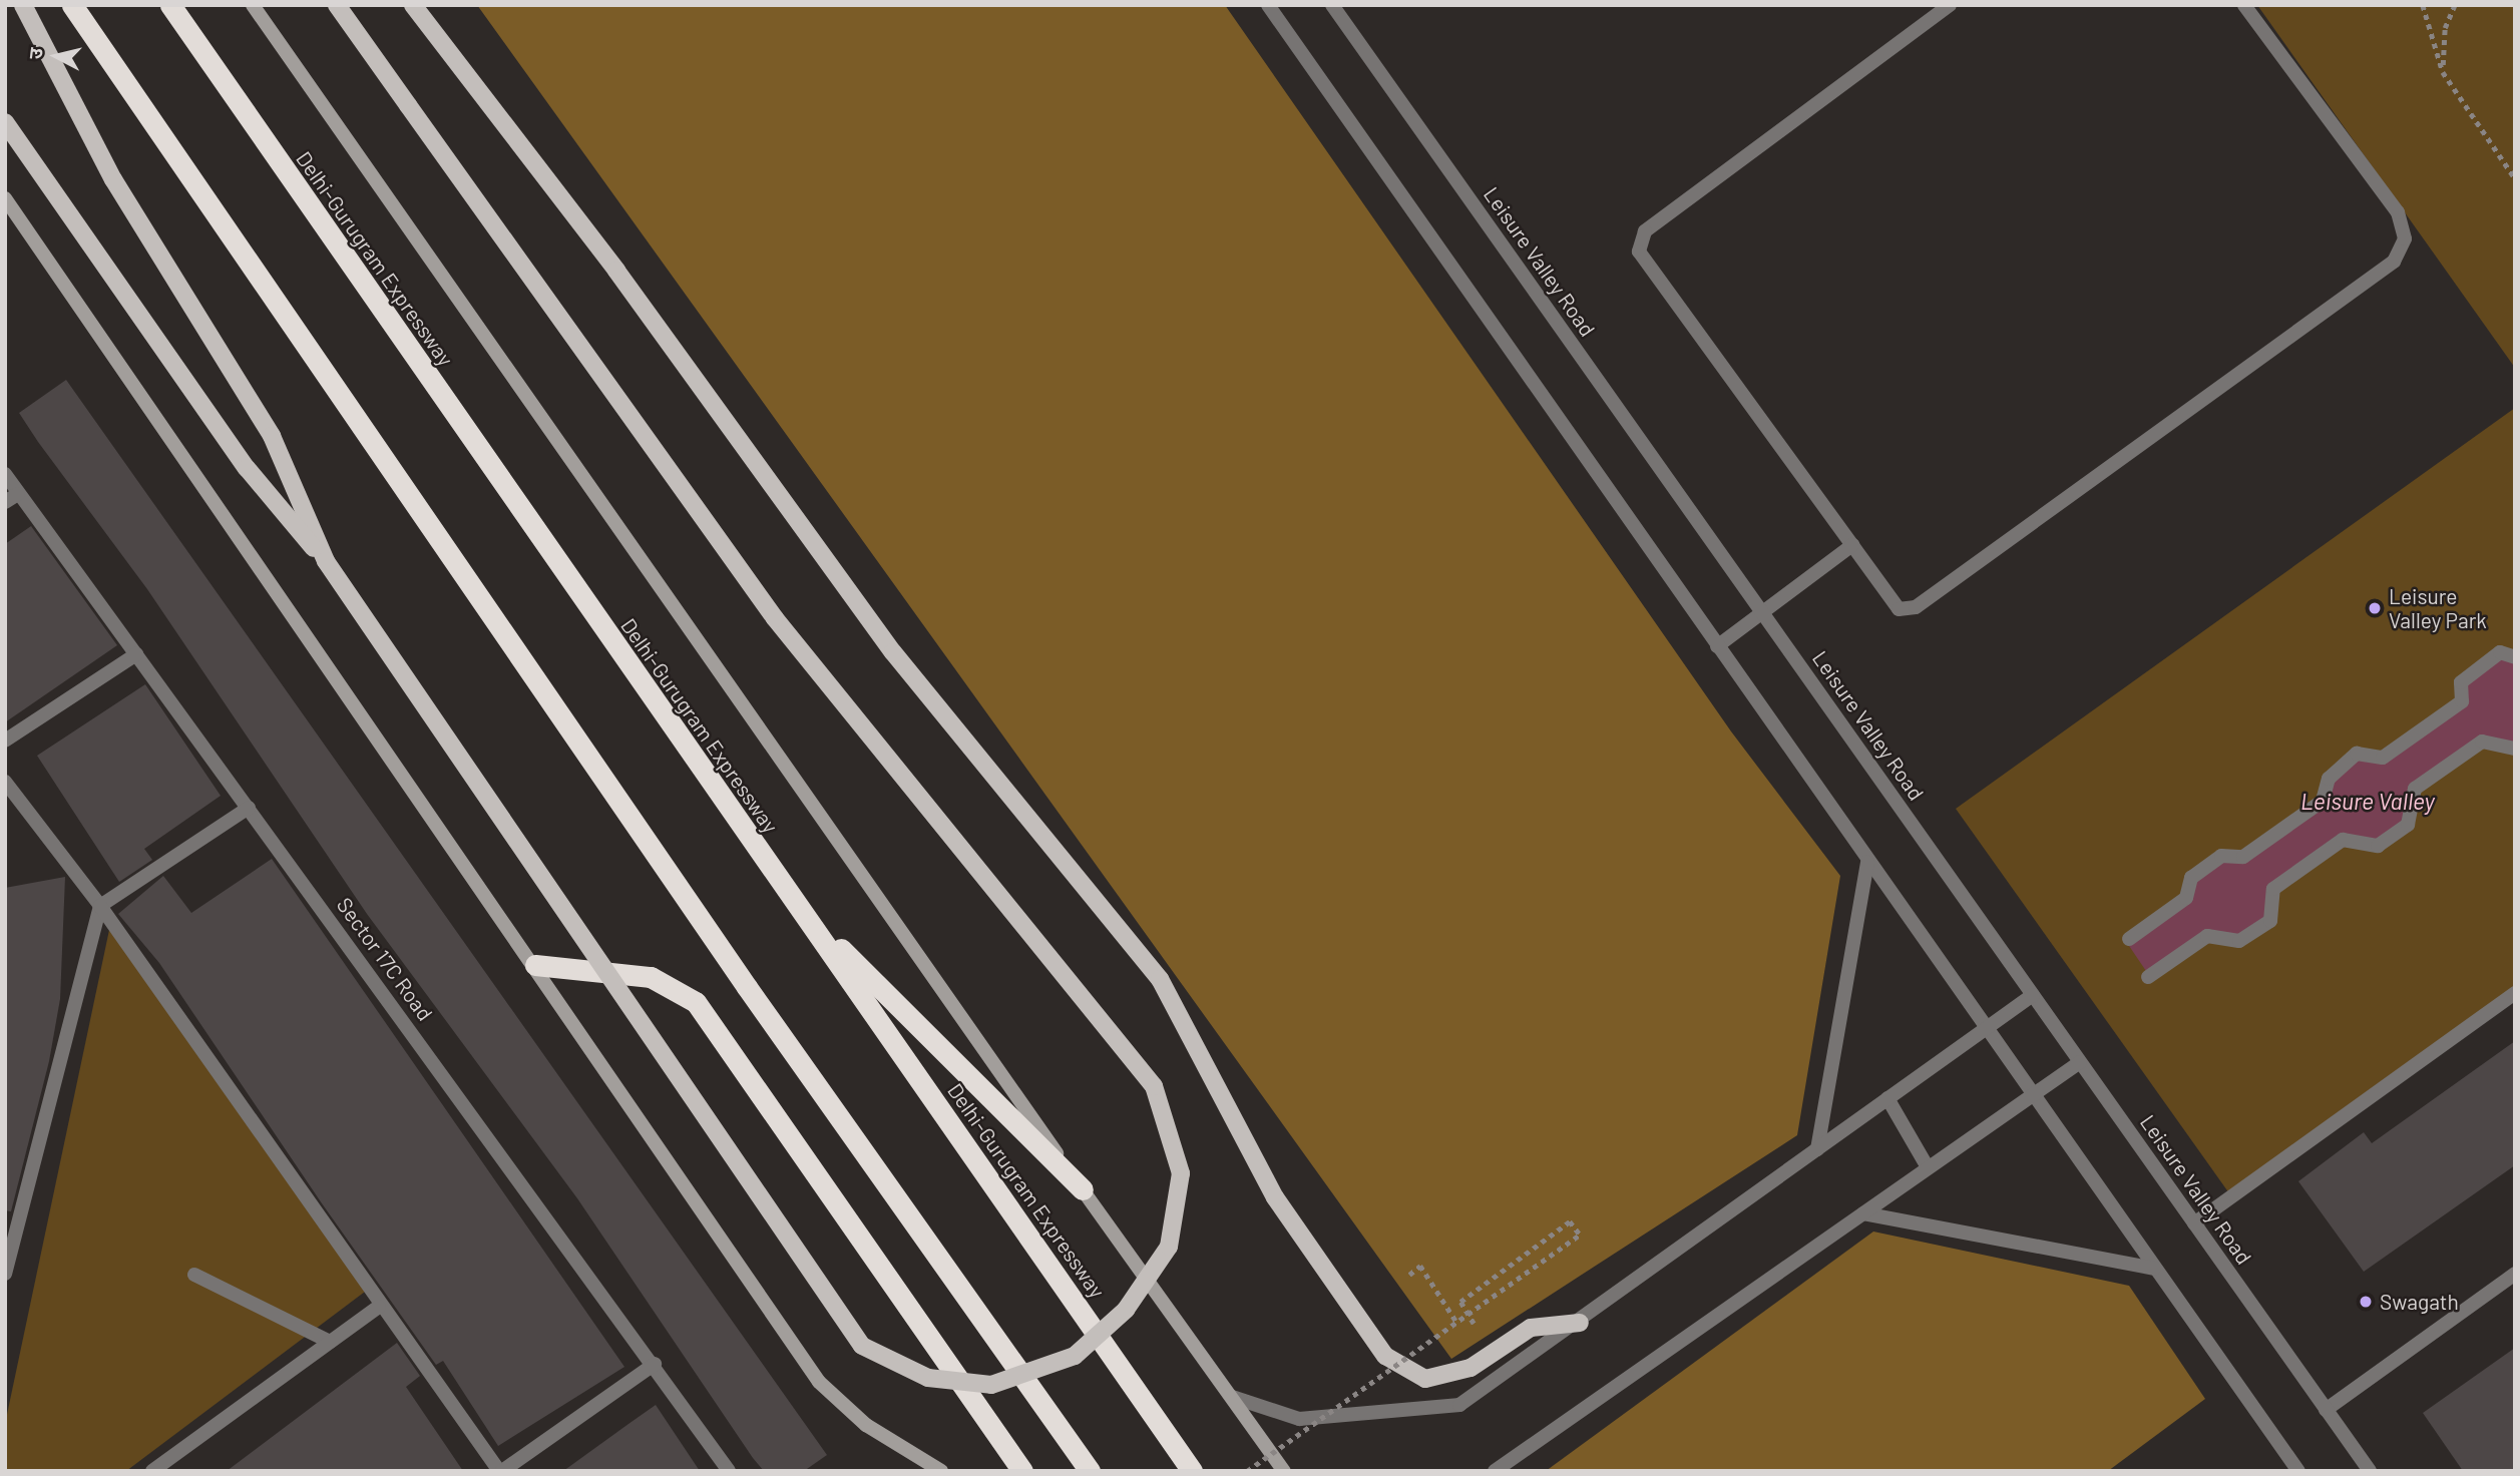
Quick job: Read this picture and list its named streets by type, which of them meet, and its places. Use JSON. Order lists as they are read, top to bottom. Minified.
{"streets":{"highway":["Delhi-Gurugram Expressway"],"street":["Leisure Valley Road","Sector 17C Road"]},"water":["Leisure Valley"],"places":["Leisure Valley Park","Swagath"],"north":"left"}
